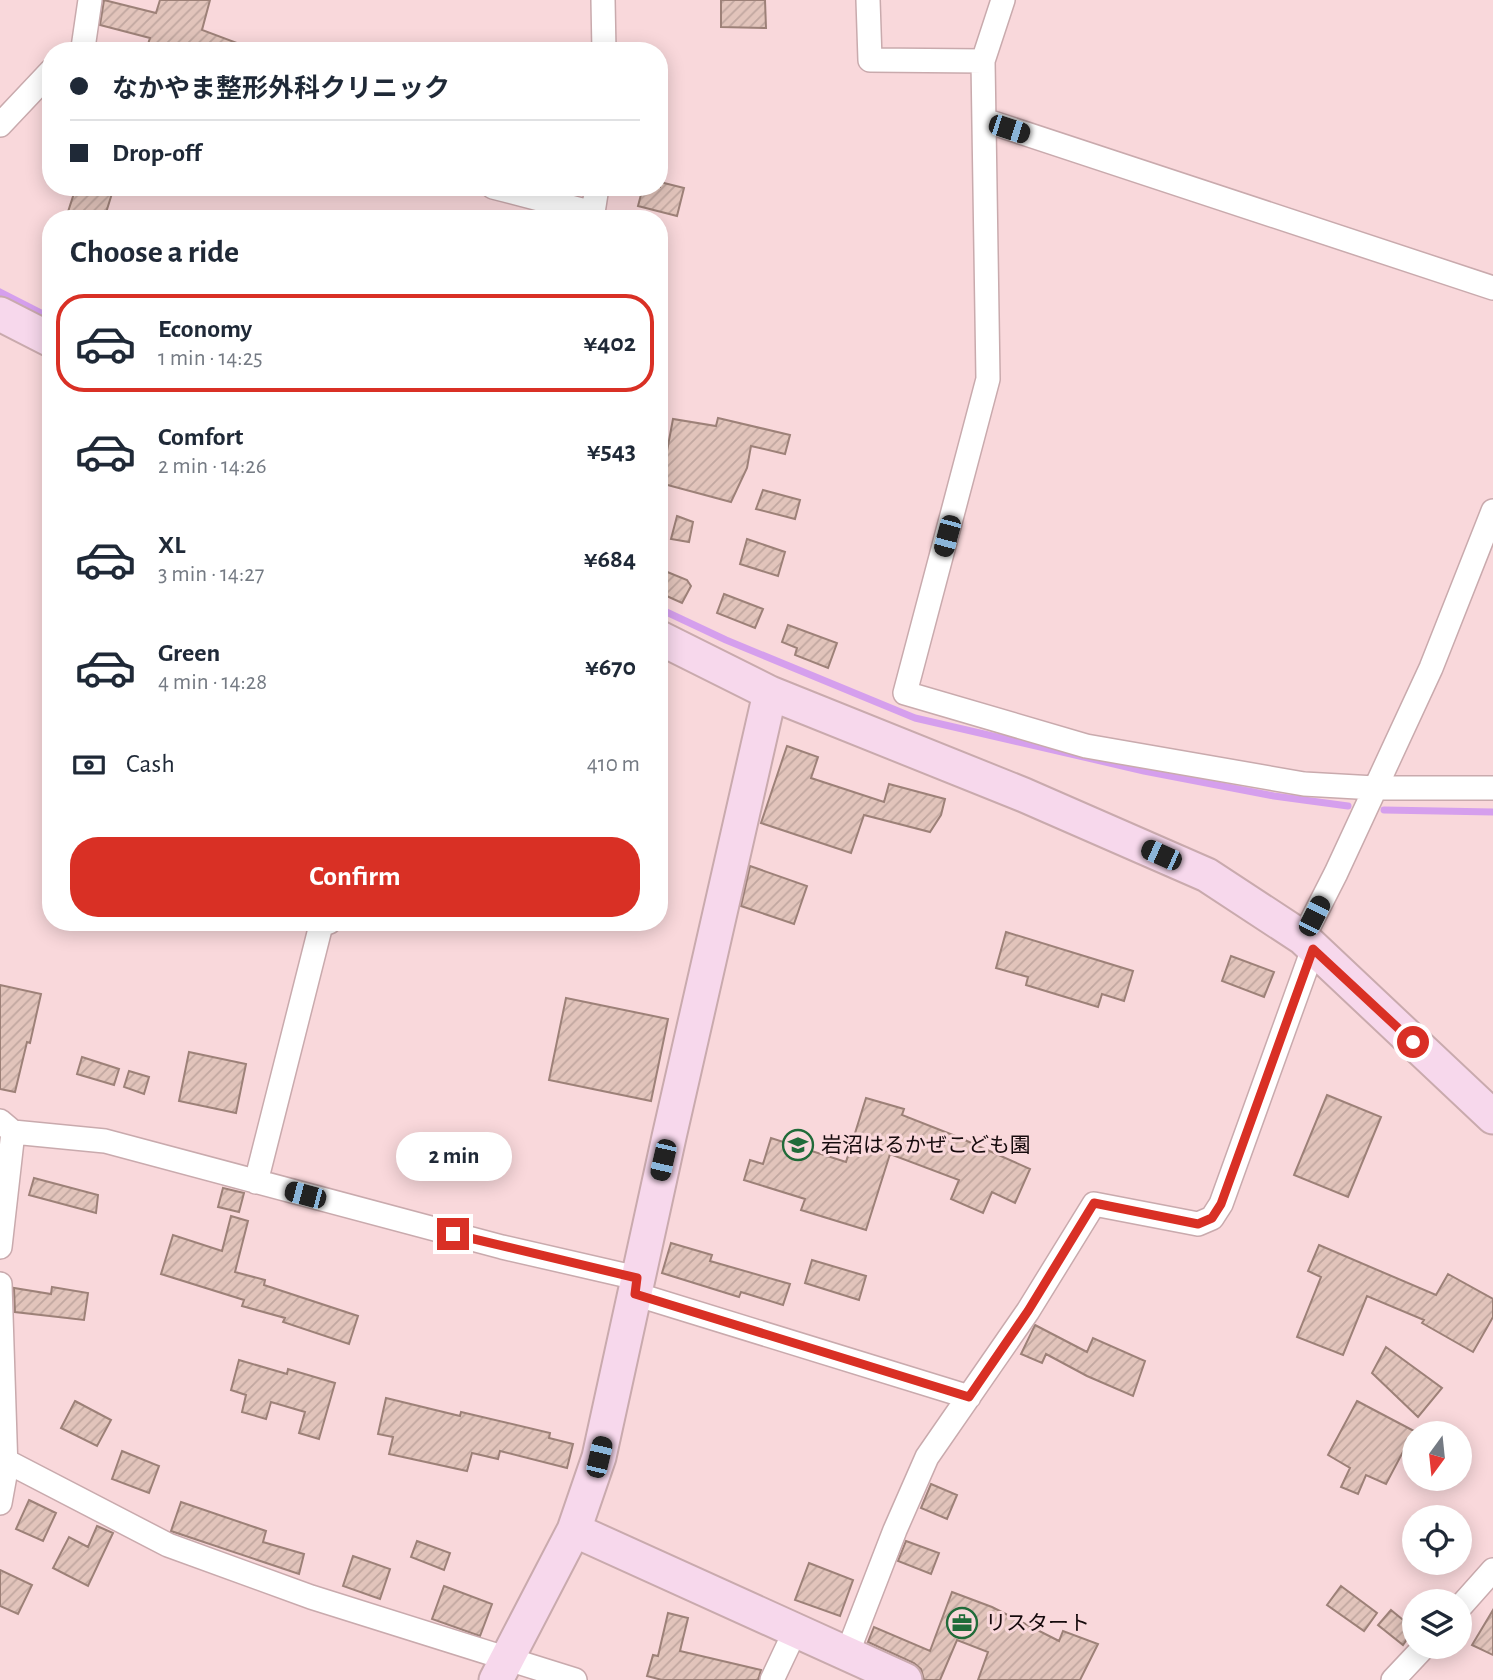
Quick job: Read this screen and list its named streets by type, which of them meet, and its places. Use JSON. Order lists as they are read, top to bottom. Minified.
{"places":{"school or university":["岩沼はるかぜこども園"],"office":["リスタート"]},"north":"bottom","page":{"banner":["なかやま整形外科クリニック","Drop-off"],"heading":"Choose a ride","list":[{"name":"Economy","note":"1 min · 14:25","value":"¥402"},{"name":"Comfort","note":"2 min · 14:26","value":"¥543"},{"name":"XL","note":"3 min · 14:27","value":"¥684"},{"name":"Green","note":"4 min · 14:28","value":"¥670"}],"pay":["Cash","410 m"],"buttons":"Confirm","bubble":"2 min"}}
